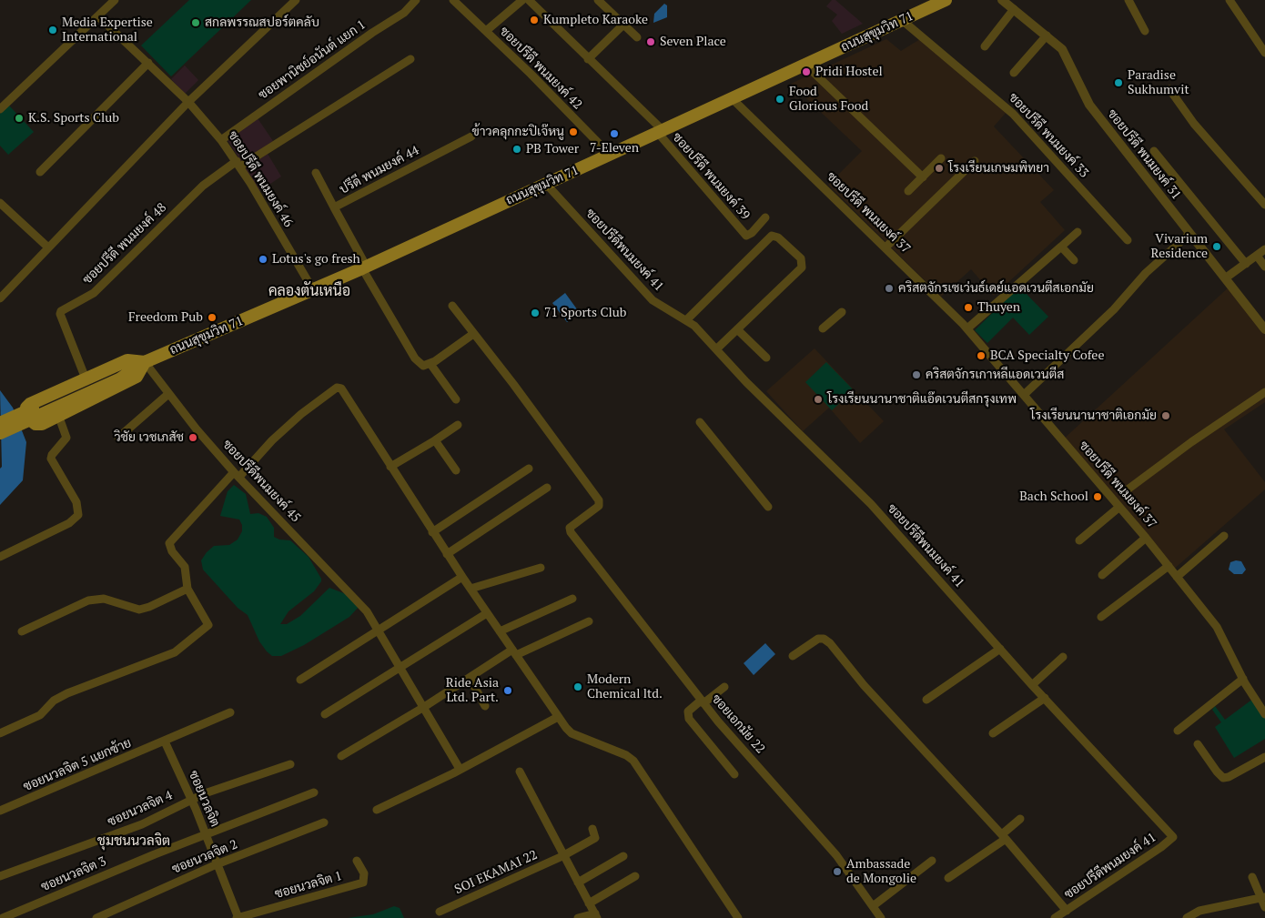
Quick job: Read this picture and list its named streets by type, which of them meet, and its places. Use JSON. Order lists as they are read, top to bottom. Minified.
{"streets":{"main road":["ถนนสุขุมวิท 71"],"street":["ซอยพานิชย์อนันต์ แยก 1","ซอยปรีดี พนมยงค์ 42","ซอยปรีดี พนมยงค์ 33","ซอยปรีดี พนมยงค์ 31","ปรีดี พนมยงค์ 44","ซอยปรีดี พนมยงค์ 39","ซอยปรีดี พนมยงค์ 46","ซอยปรีดี พนมยงค์ 37","ซอยปรีดี พนมยงค์ 48","ซอยปรีดีพนมยงค์ 41","ซอยปรีดีพนมยงค์ 45","ซอยเอกมัย 22","ซอยนวลจิต 5 แยกซ้าย","ซอยนวลจิต","ซอยนวลจิต 4","ซอยนวลจิต 2","SOI EKAMAI 22","ซอยนวลจิต 3","ซอยนวลจิต 1"]},"crossings":[["ถนนสุขุมวิท 71","ซอยปรีดี พนมยงค์ 42"],["ถนนสุขุมวิท 71","ซอยปรีดี พนมยงค์ 33"],["ถนนสุขุมวิท 71","ปรีดี พนมยงค์ 44"],["ถนนสุขุมวิท 71","ซอยปรีดี พนมยงค์ 39"],["ถนนสุขุมวิท 71","ซอยปรีดี พนมยงค์ 46"],["ถนนสุขุมวิท 71","ซอยปรีดี พนมยงค์ 37"],["ถนนสุขุมวิท 71","ซอยปรีดีพนมยงค์ 41"],["ถนนสุขุมวิท 71","ซอยปรีดีพนมยงค์ 45"],["ซอยพานิชย์อนันต์ แยก 1","ซอยปรีดี พนมยงค์ 46"],["ซอยปรีดี พนมยงค์ 46","ซอยปรีดี พนมยงค์ 48"],["ซอยนวลจิต 5 แยกซ้าย","ซอยนวลจิต"],["ซอยนวลจิต","ซอยนวลจิต 4"],["ซอยนวลจิต","ซอยนวลจิต 2"],["ซอยนวลจิต","ซอยนวลจิต 3"],["ซอยนวลจิต","ซอยนวลจิต 1"]],"districts":["คลองตันเหนือ","ชุมชนนวลจิต"],"places":["Kumpleto Karaoke","สกลพรรณสปอร์ตคลับ","Media Expertise International","Seven Place","Pridi Hostel","Paradise Sukhumvit","Food Glorious Food","K.S. Sports Club","ข้าวคลุกกะปิเจ๊หนู","7-Eleven","PB Tower","โรงเรียนเกษมพิทยา","Vivarium Residence","Lotus's go fresh","คริสตจักรเซเว่นธ์เดย์แอดเวนตีสเอกมัย","Thuyen","71 Sports Club","Freedom Pub","BCA Specialty Cofee","คริสตจักรเกาหลีแอดเวนตีส","โรงเรียนนานาชาติแอ๊ดเวนตีสกรุงเทพ","โรงเรียนนานาชาติเอกมัย","วิชัย เวชเภสัช","Bach School","Modern Chemical ltd.","Ride Asia Ltd. Part.","Ambassade de Mongolie"]}
